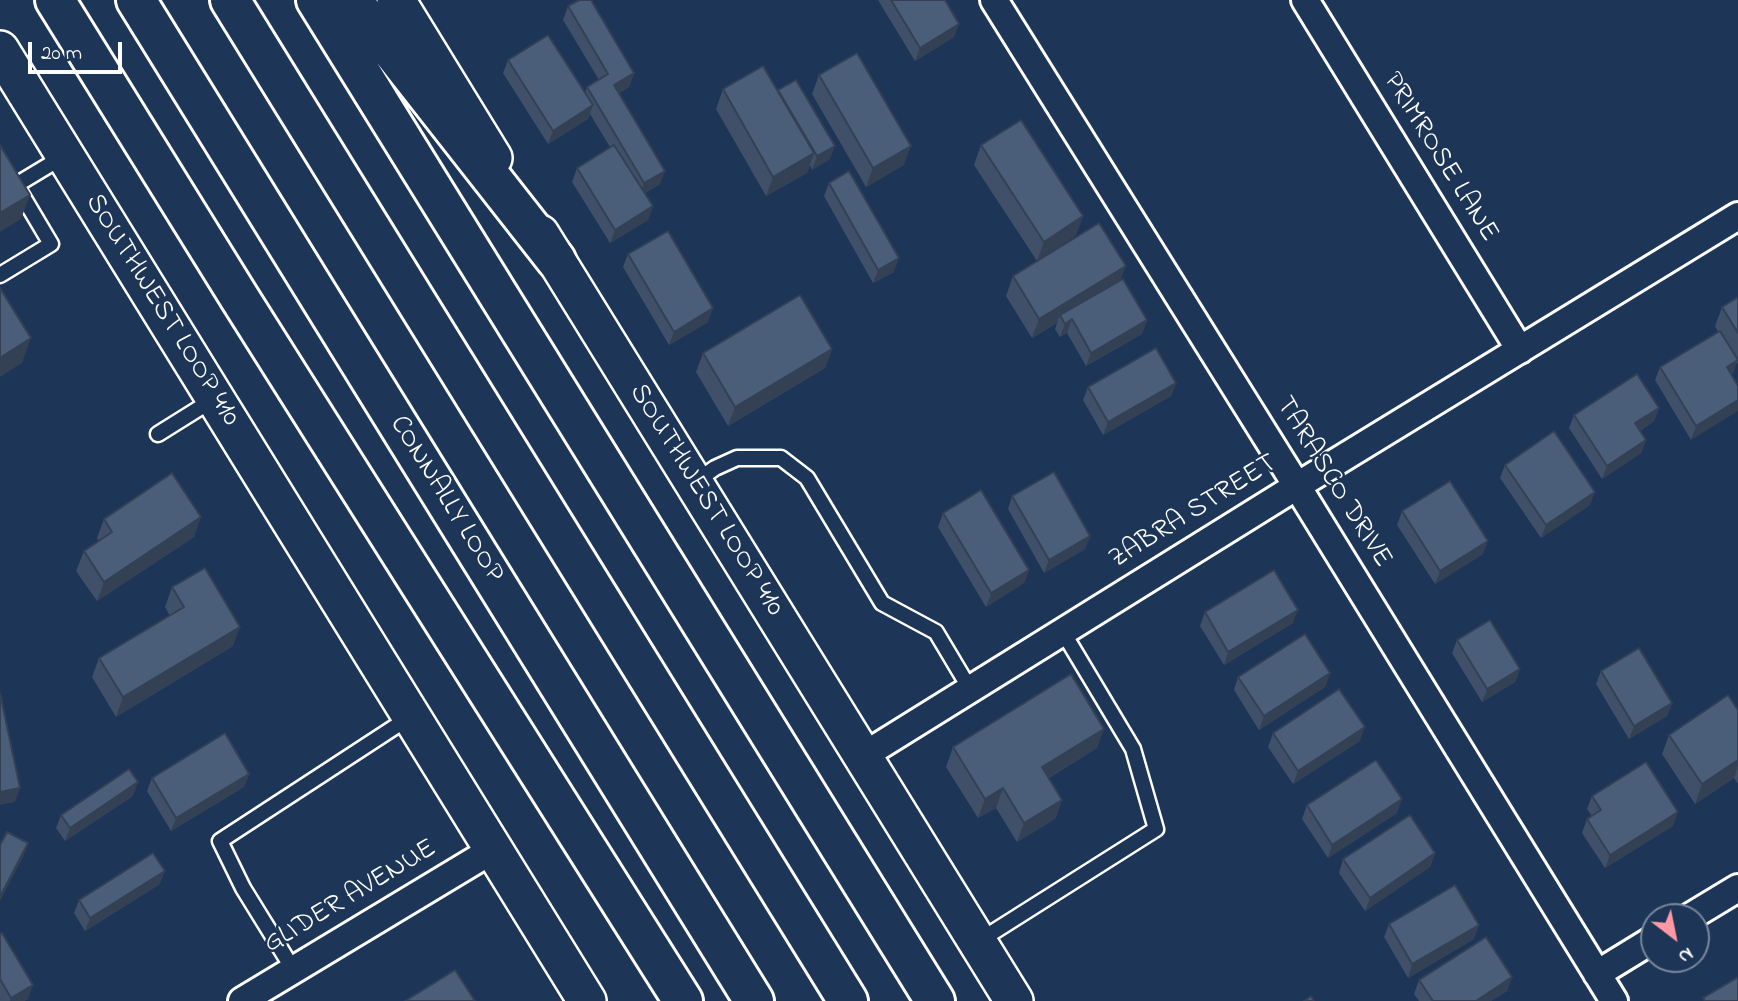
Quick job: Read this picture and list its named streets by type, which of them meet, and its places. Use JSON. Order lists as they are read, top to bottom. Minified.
{"streets":{"highway":["CONNALLY LOOP"],"main road":["SOUTHWEST LOOP 410"],"street":["PRIMROSE LANE","TARASCO DRIVE","ZABRA STREET","GLIDER AVENUE"]},"crossings":[["PRIMROSE LANE","ZABRA STREET"],["SOUTHWEST LOOP 410","ZABRA STREET"],["SOUTHWEST LOOP 410","GLIDER AVENUE"],["TARASCO DRIVE","ZABRA STREET"]],"scale_bar":"20 m","north":"bottom right"}
